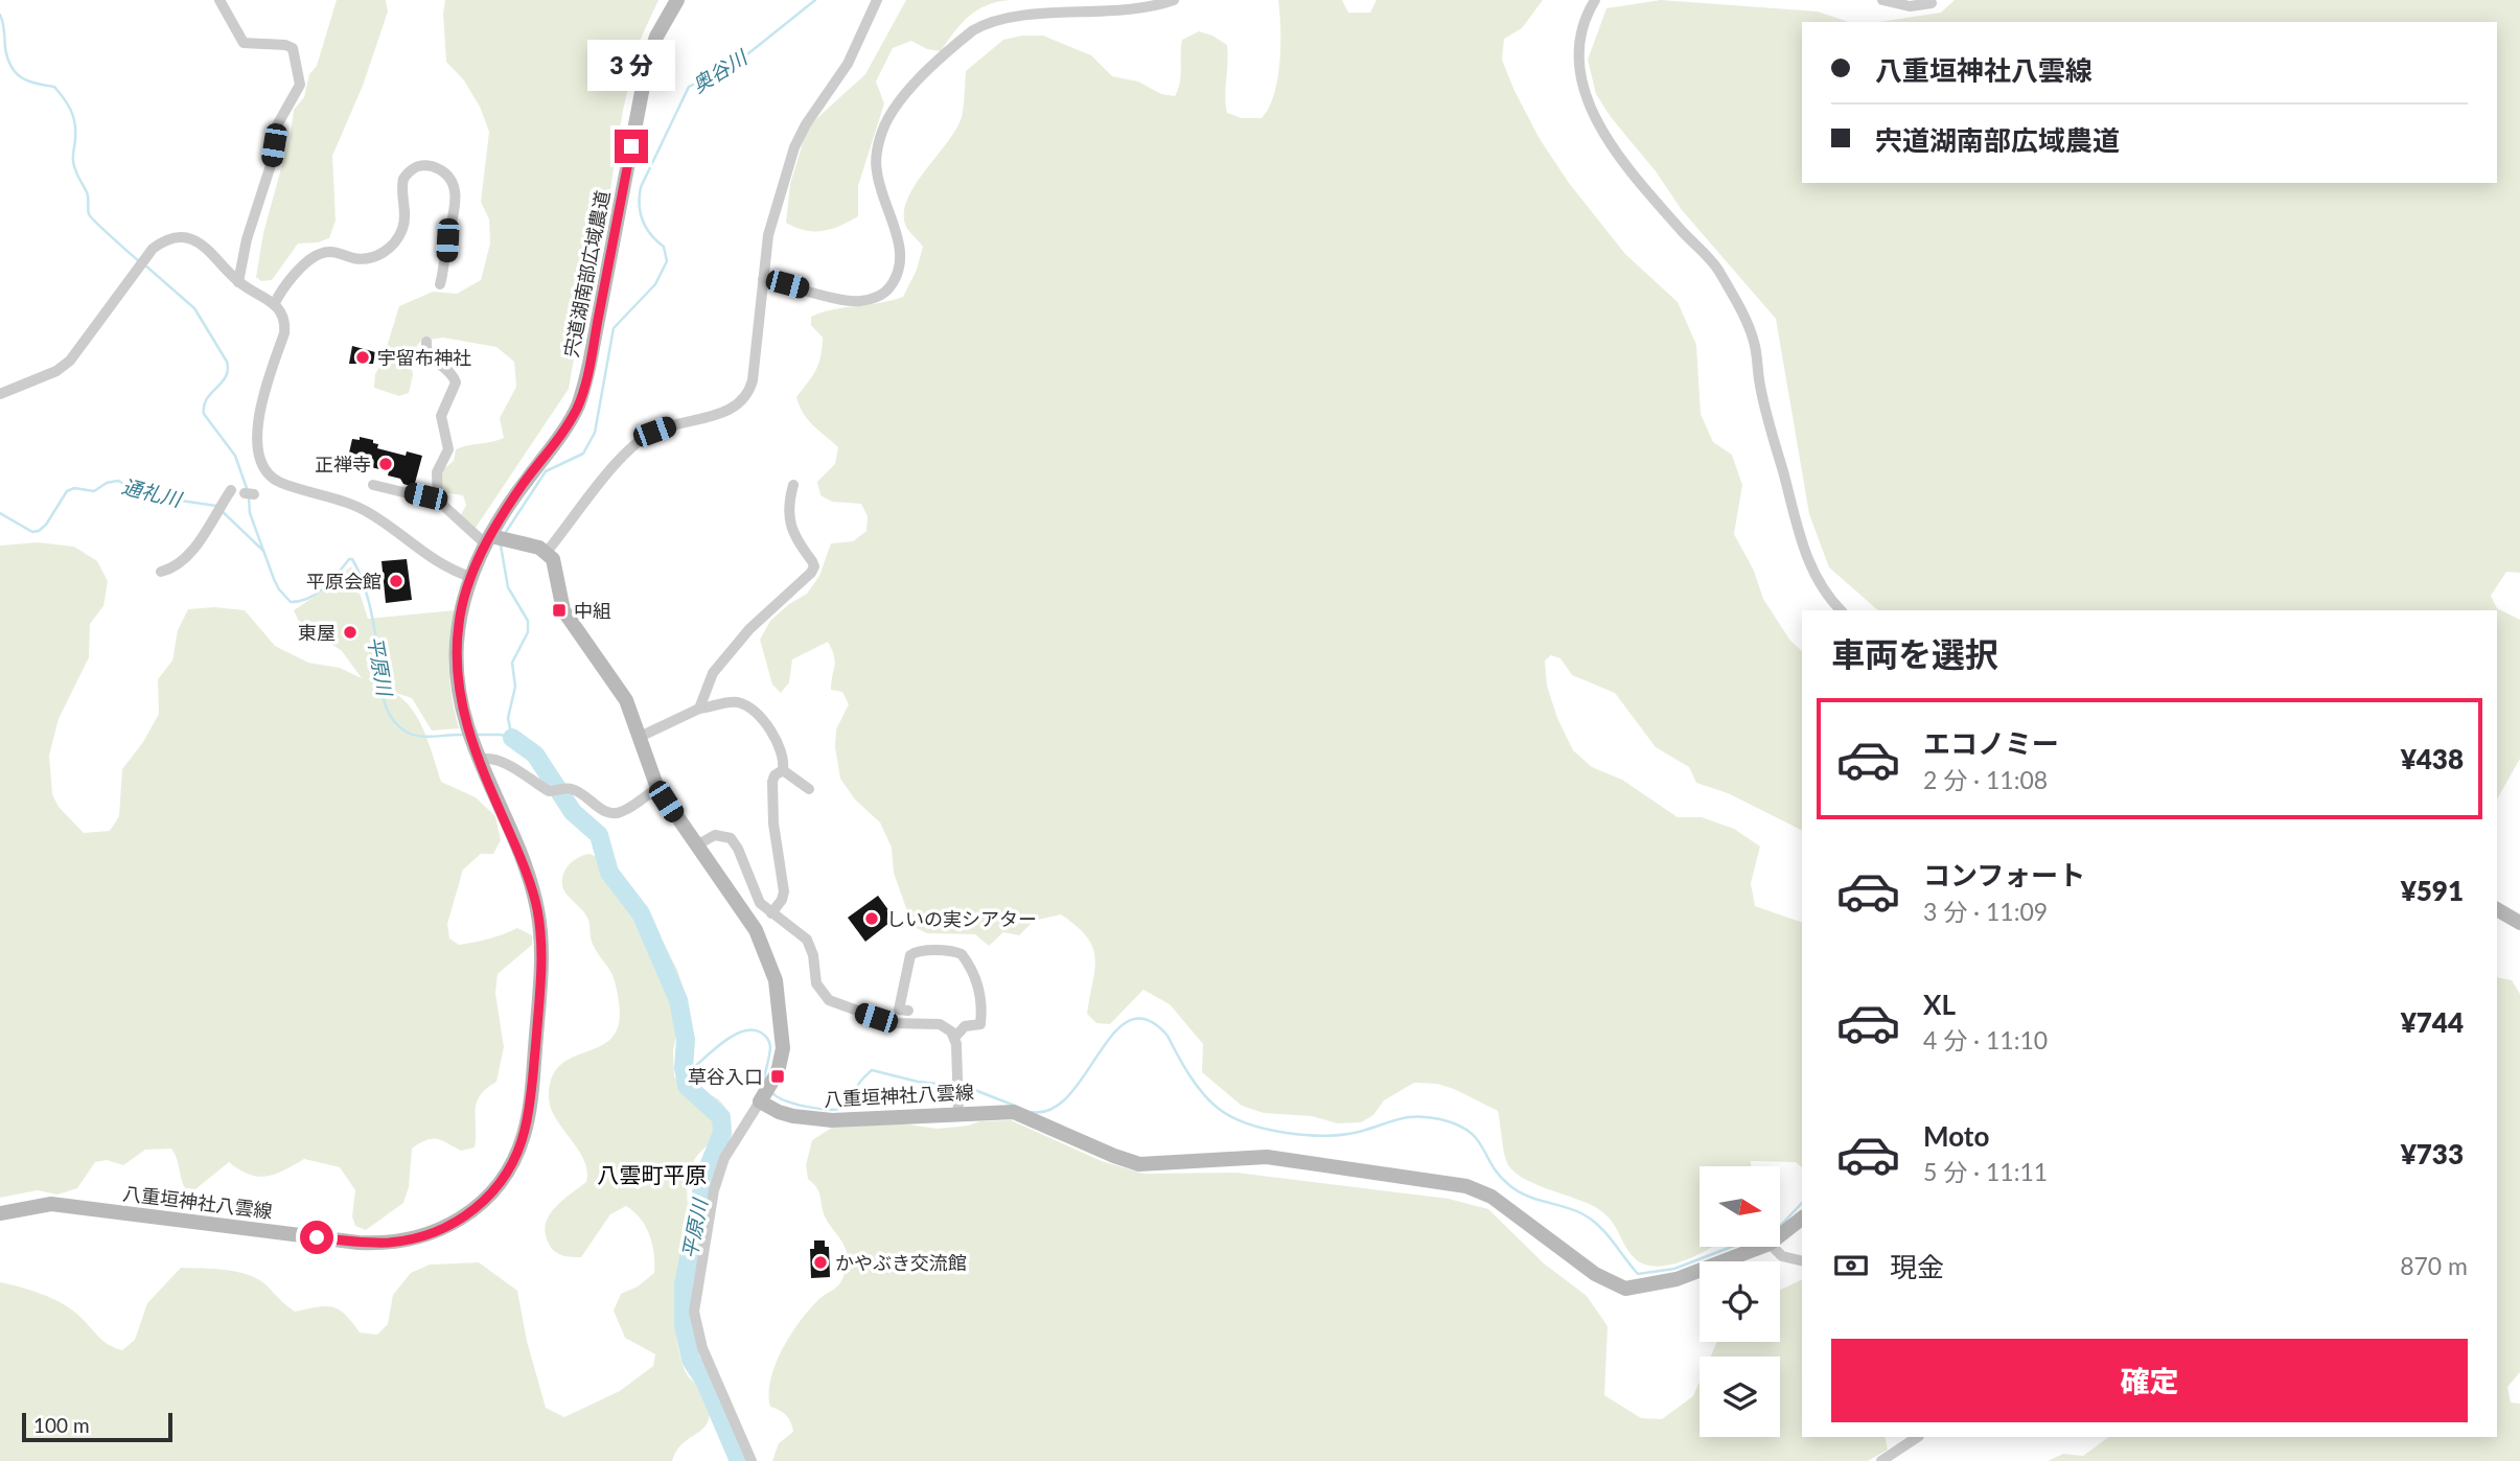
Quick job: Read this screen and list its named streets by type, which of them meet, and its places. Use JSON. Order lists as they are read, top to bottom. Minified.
{"streets":{"main road":["宍道湖南部広域農道","八重垣神社八雲線"]},"crossings":[["宍道湖南部広域農道","八重垣神社八雲線"]],"districts":["八雲町平原"],"water":["奥谷川","通礼川","平原川"],"places":{"other":["宇留布神社","正禅寺","平原会館","東屋","しいの実シアター","かやぶき交流館"],"transit":["中組","草谷入口"]},"scale_bar":"100 m","north":"right","page":{"banner":["八重垣神社八雲線","宍道湖南部広域農道"],"bubble":"3 分","heading":"車両を選択","list":[{"name":"エコノミー","note":"2 分 · 11:08","value":"¥438"},{"name":"コンフォート","note":"3 分 · 11:09","value":"¥591"},{"name":"XL","note":"4 分 · 11:10","value":"¥744"},{"name":"Moto","note":"5 分 · 11:11","value":"¥733"}],"pay":["現金","870 m"],"buttons":"確定","scale":"100 m"}}
